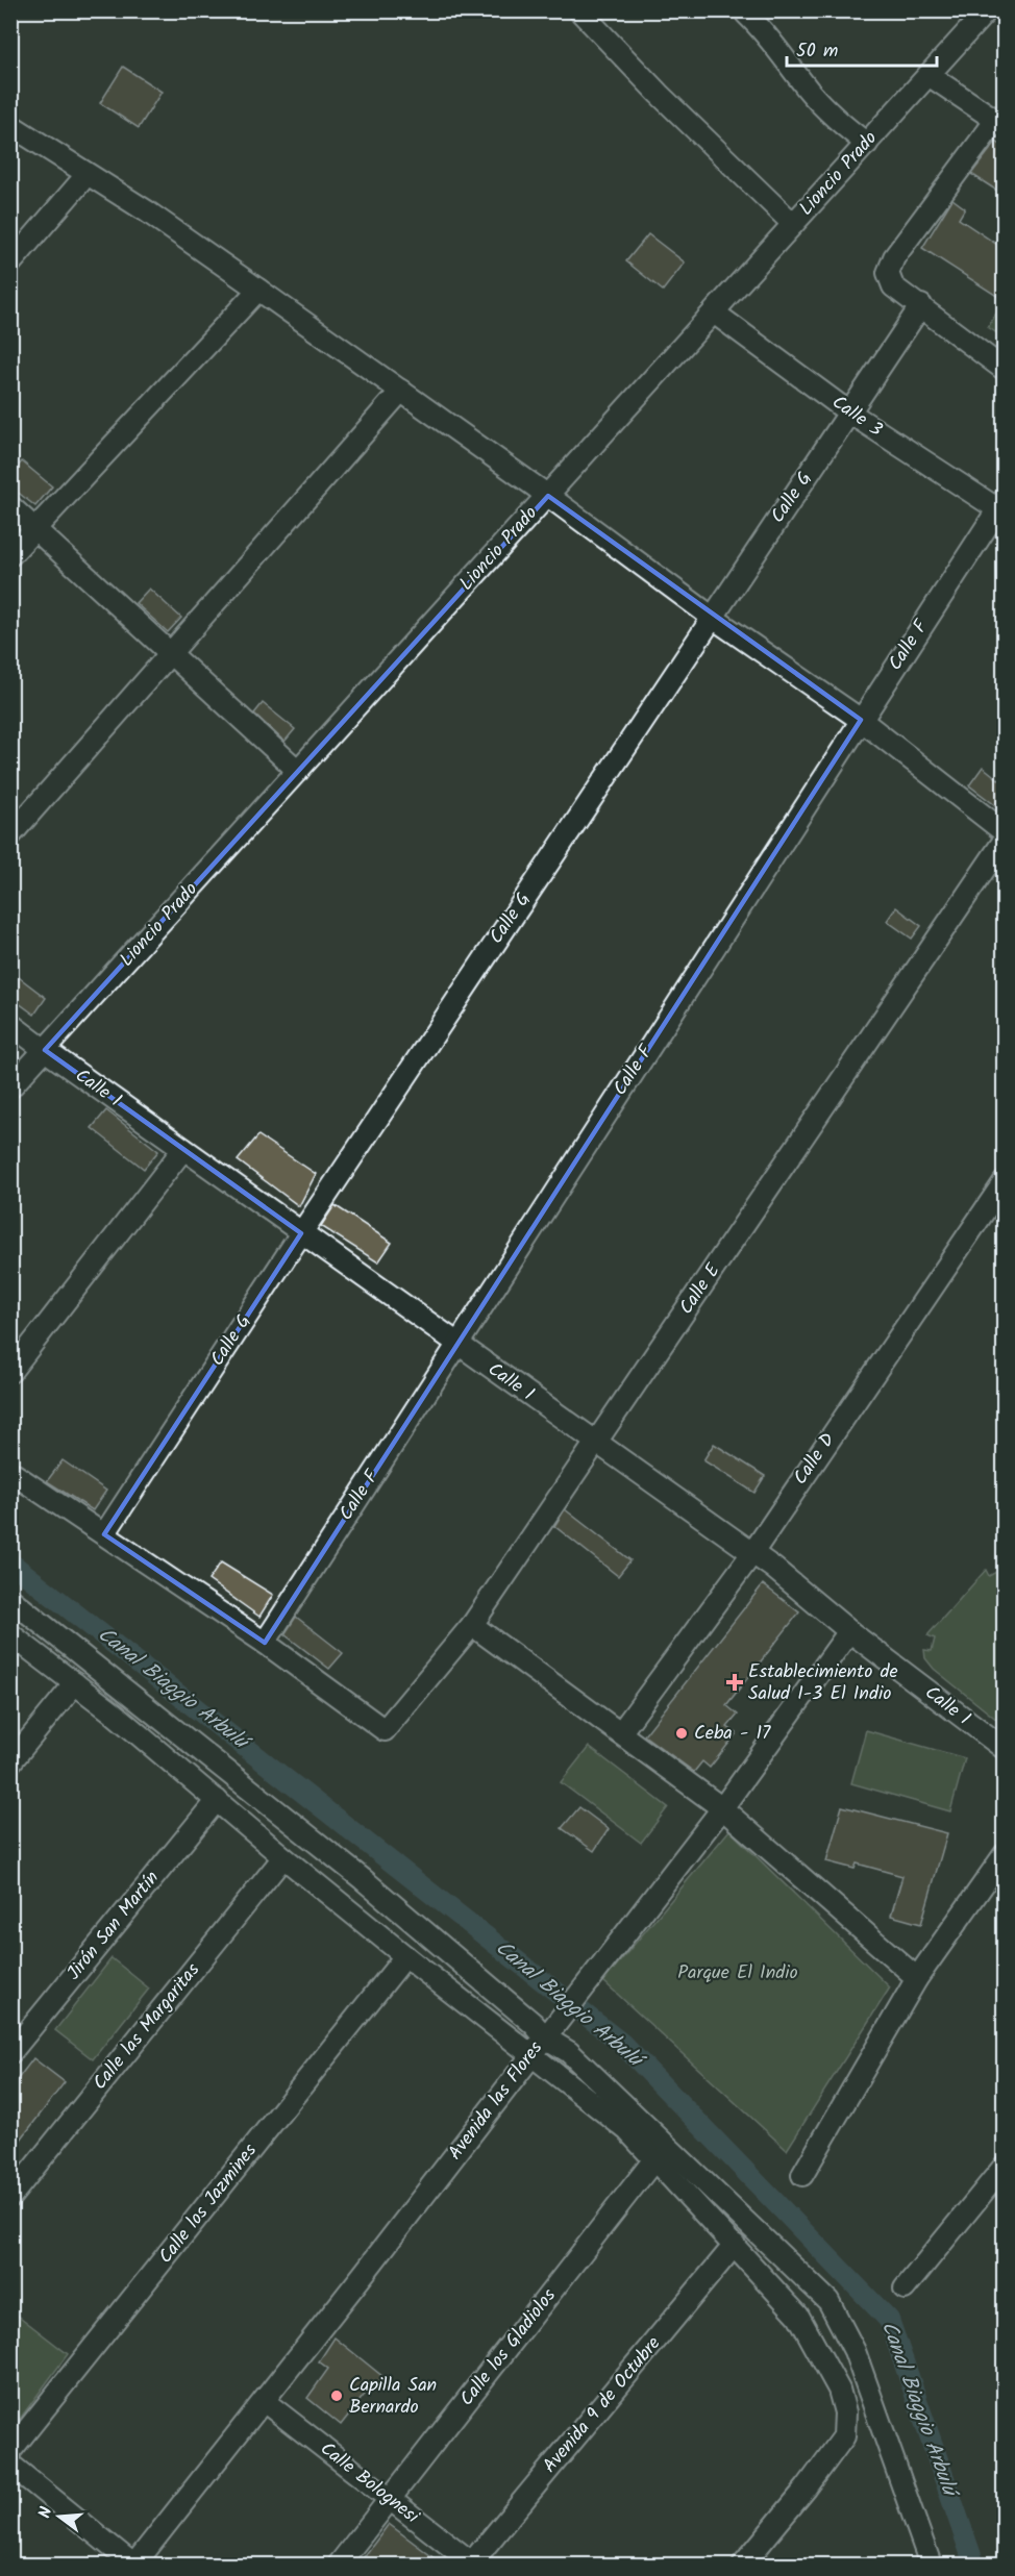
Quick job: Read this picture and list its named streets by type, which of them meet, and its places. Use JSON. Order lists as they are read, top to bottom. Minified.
{"streets":{"street":["Lioncio Prado","Calle 3","Calle G","Calle F","Calle 1","Calle E","Calle D","Jirón San Martín","Calle las Margaritas","Avenida las Flores","Calle los Jazmines","Calle los Gladiolos","Avenida 9 de Octubre","Calle Bolognesi"]},"crossings":[["Lioncio Prado","Calle 3"],["Lioncio Prado","Calle 1"],["Calle 3","Calle G"],["Calle 3","Calle F"],["Calle G","Calle 1"],["Calle F","Calle 1"],["Calle F","Calle E"],["Calle 1","Calle E"],["Calle 1","Calle D"],["Calle 1","Avenida las Flores"],["Avenida las Flores","Calle Bolognesi"],["Calle los Gladiolos","Calle Bolognesi"],["Avenida 9 de Octubre","Calle Bolognesi"]],"water":["Canal Biaggio Arbulú"],"parks":["Parque El Indio"],"places":{"health":["Establecimiento de Salud I-3 El Indio"],"other":["Ceba - 17","Capilla San Bernardo"]},"scale_bar":"50 m","north":"left"}
